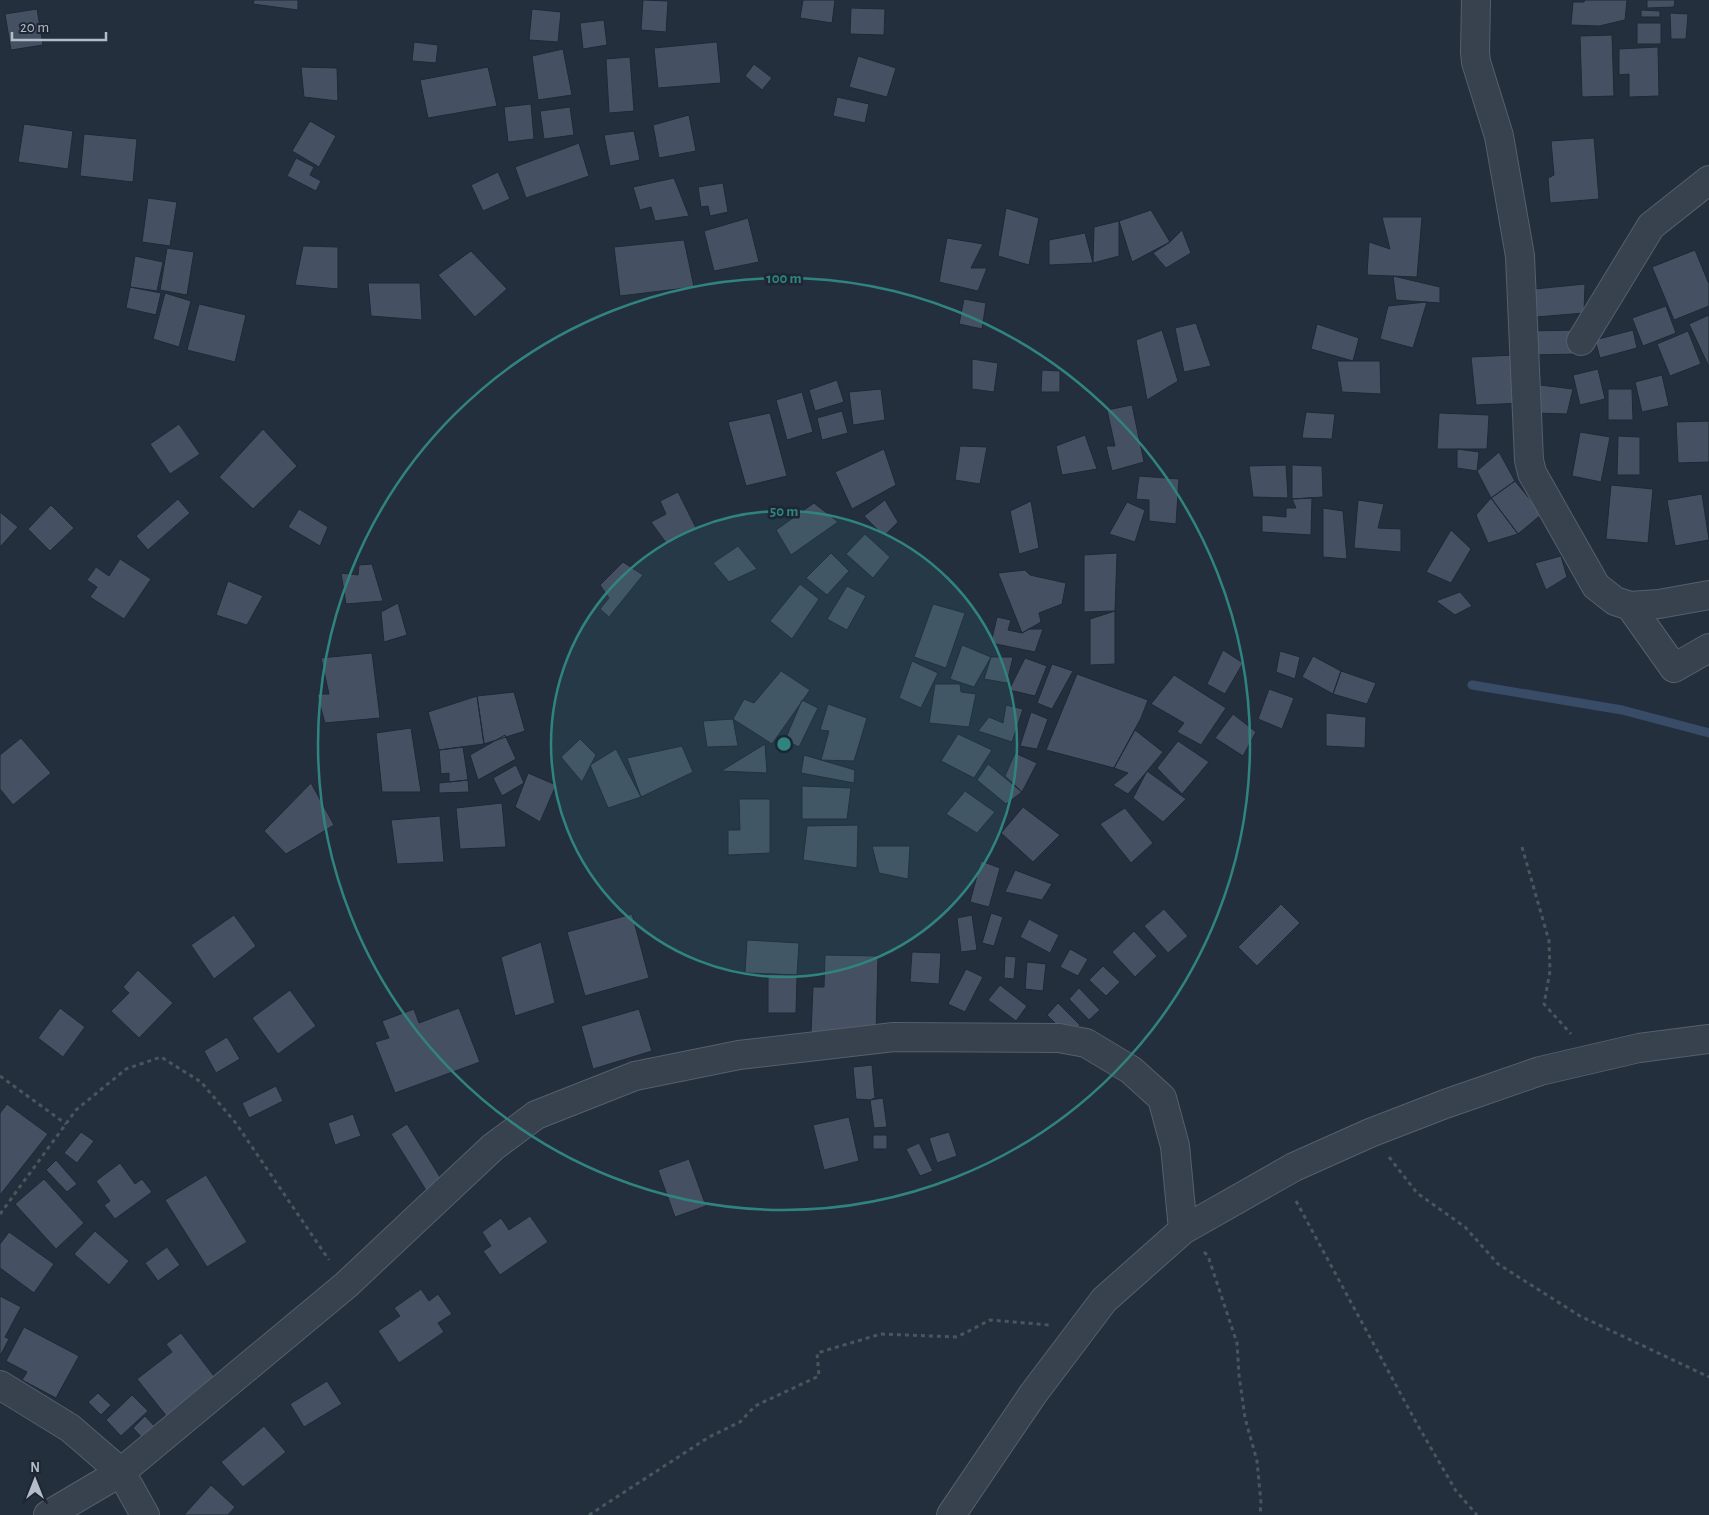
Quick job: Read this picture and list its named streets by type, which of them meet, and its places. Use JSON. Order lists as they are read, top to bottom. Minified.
{"scale_bar":"20 m","north":"top","rings":["100 m","50 m"]}
